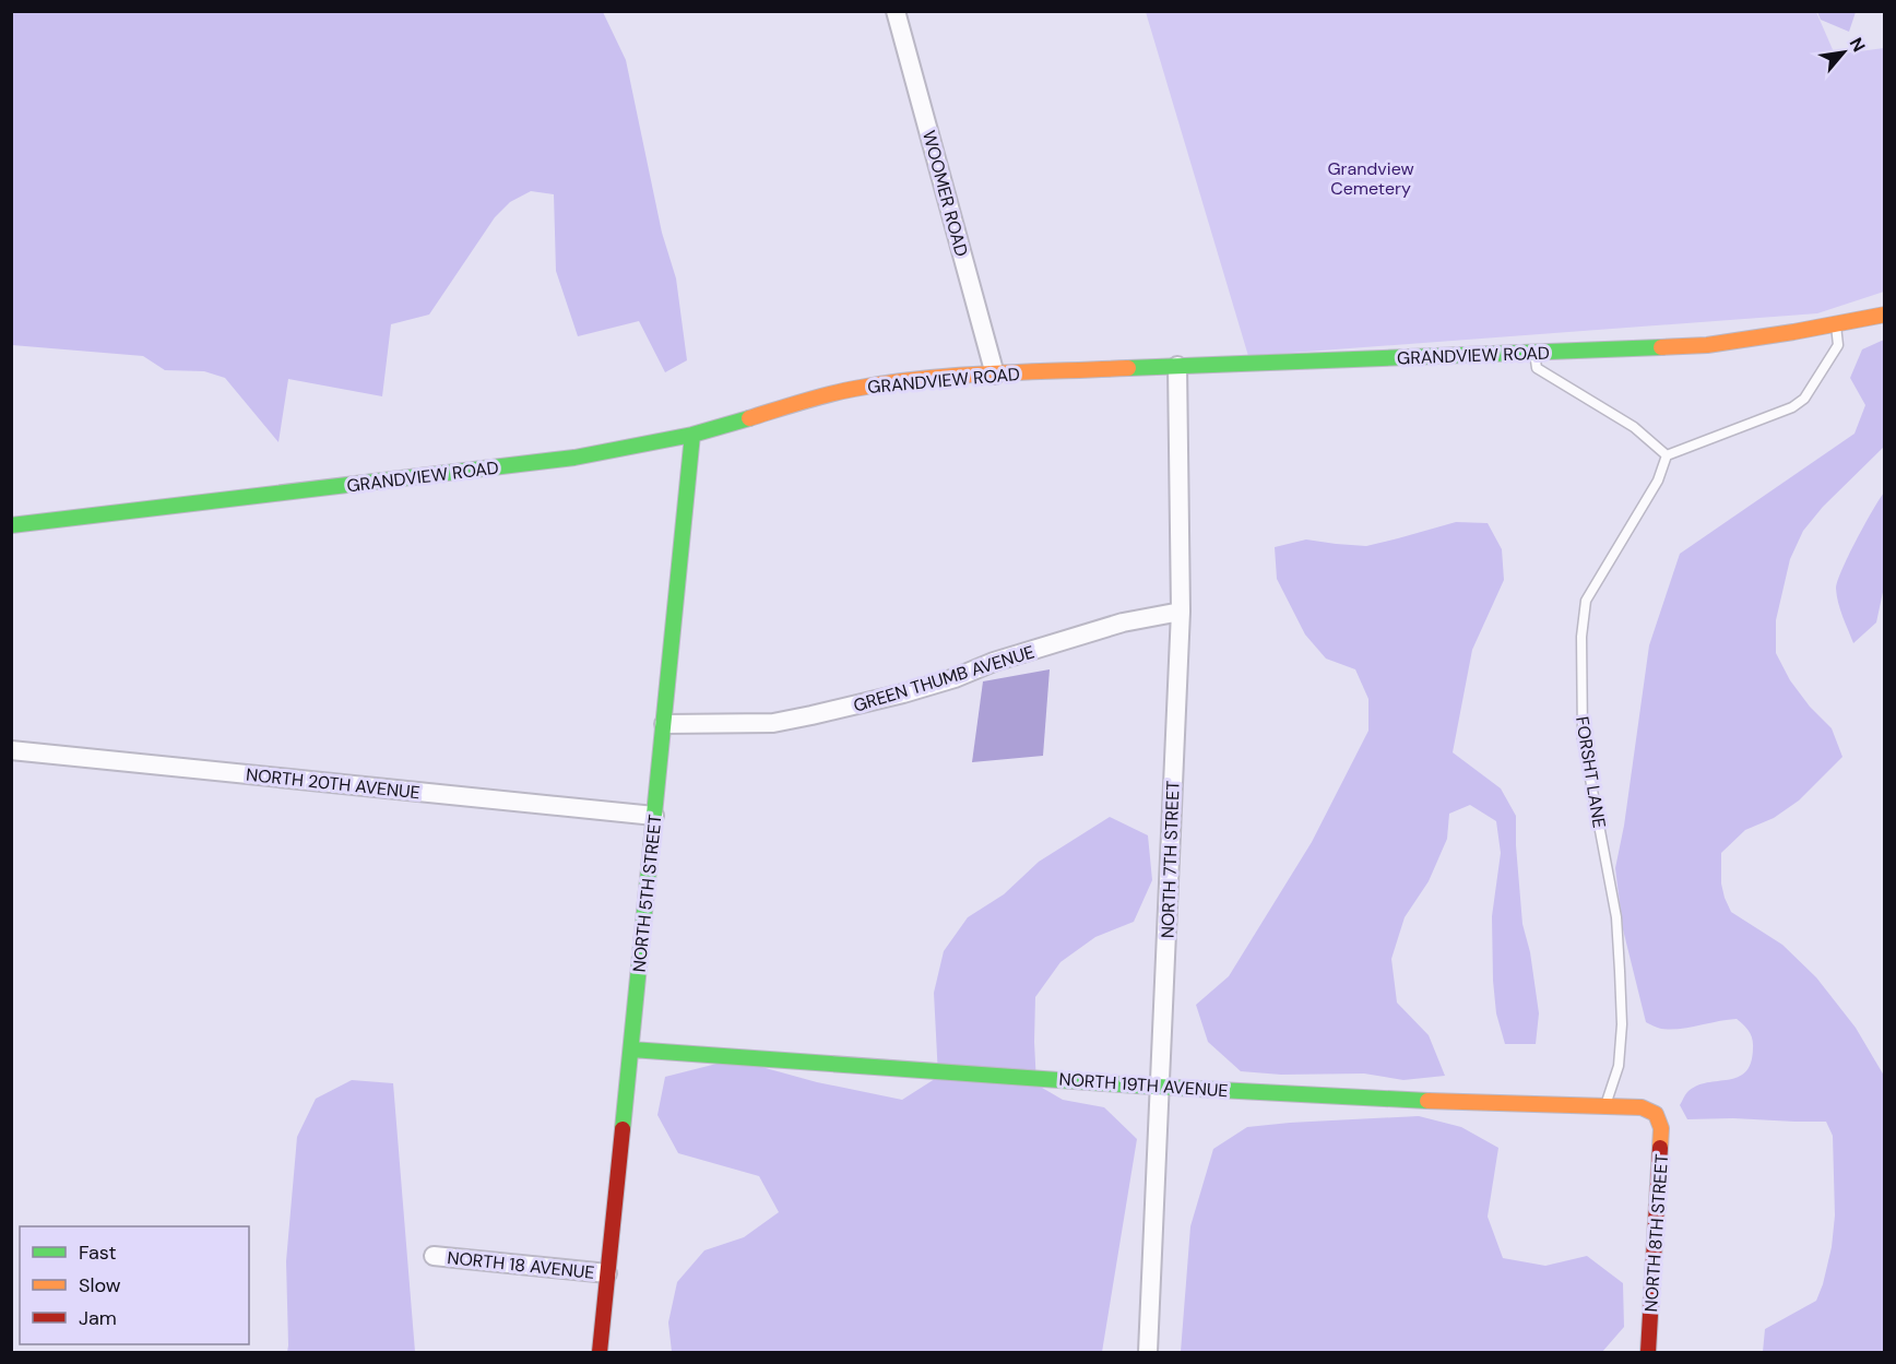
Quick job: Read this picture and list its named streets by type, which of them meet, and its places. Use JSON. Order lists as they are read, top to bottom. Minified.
{"streets":{"street":["WOOMER ROAD","GRANDVIEW ROAD","GREEN THUMB AVENUE","NORTH 20TH AVENUE","NORTH 7TH STREET","NORTH 5TH STREET","NORTH 19TH AVENUE","NORTH 8TH STREET","NORTH 18 AVENUE"],"lane":["FORSHT LANE"]},"crossings":[["WOOMER ROAD","GRANDVIEW ROAD"],["GRANDVIEW ROAD","NORTH 7TH STREET"],["GRANDVIEW ROAD","NORTH 5TH STREET"],["GREEN THUMB AVENUE","NORTH 7TH STREET"],["GREEN THUMB AVENUE","NORTH 5TH STREET"],["FORSHT LANE","NORTH 19TH AVENUE"],["NORTH 20TH AVENUE","NORTH 5TH STREET"],["NORTH 7TH STREET","NORTH 19TH AVENUE"],["NORTH 5TH STREET","NORTH 19TH AVENUE"],["NORTH 5TH STREET","NORTH 18 AVENUE"],["NORTH 19TH AVENUE","NORTH 8TH STREET"]],"parks":["Grandview Cemetery"],"legend":["Fast","Slow","Jam"],"north":"top right"}
